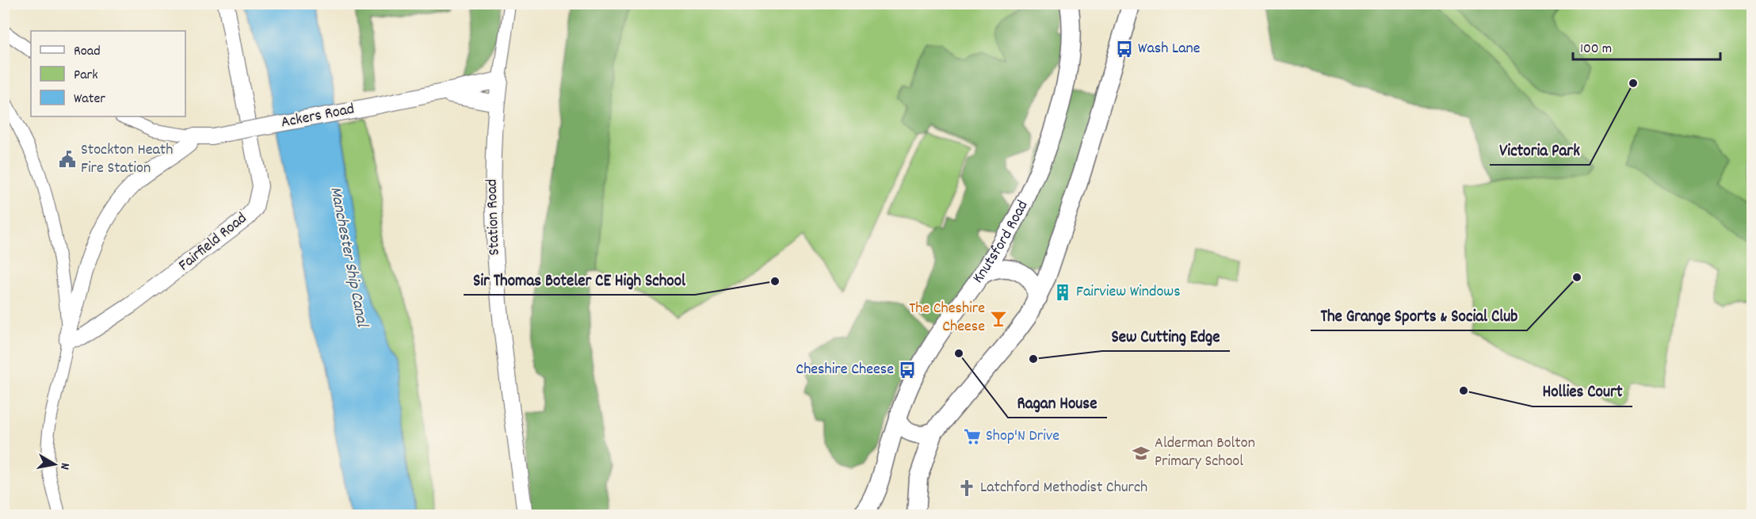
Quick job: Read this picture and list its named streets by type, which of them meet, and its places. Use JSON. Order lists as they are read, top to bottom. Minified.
{"streets":{"highway":["Knutsford Road"],"main road":["Ackers Road","Station Road","Fairfield Road"]},"crossings":[["Ackers Road","Station Road"]],"water":["Manchester Ship Canal"],"places":{"bus stop":["Wash Lane","Cheshire Cheese"],"other":["Victoria Park","The Grange Sports & Social Club","Sir Thomas Boteler CE High School","Ragan House","Sew Cutting Edge","Hollies Court"],"public building":["Stockton Heath Fire Station"],"building":["Fairview Windows"],"bar":["The Cheshire Cheese"],"supermarket":["Shop'N Drive"],"school or university":["Alderman Bolton Primary School"],"church":["Latchford Methodist Church"]},"legend":["Road","Park","Water"],"scale_bar":"100 m","north":"right"}
